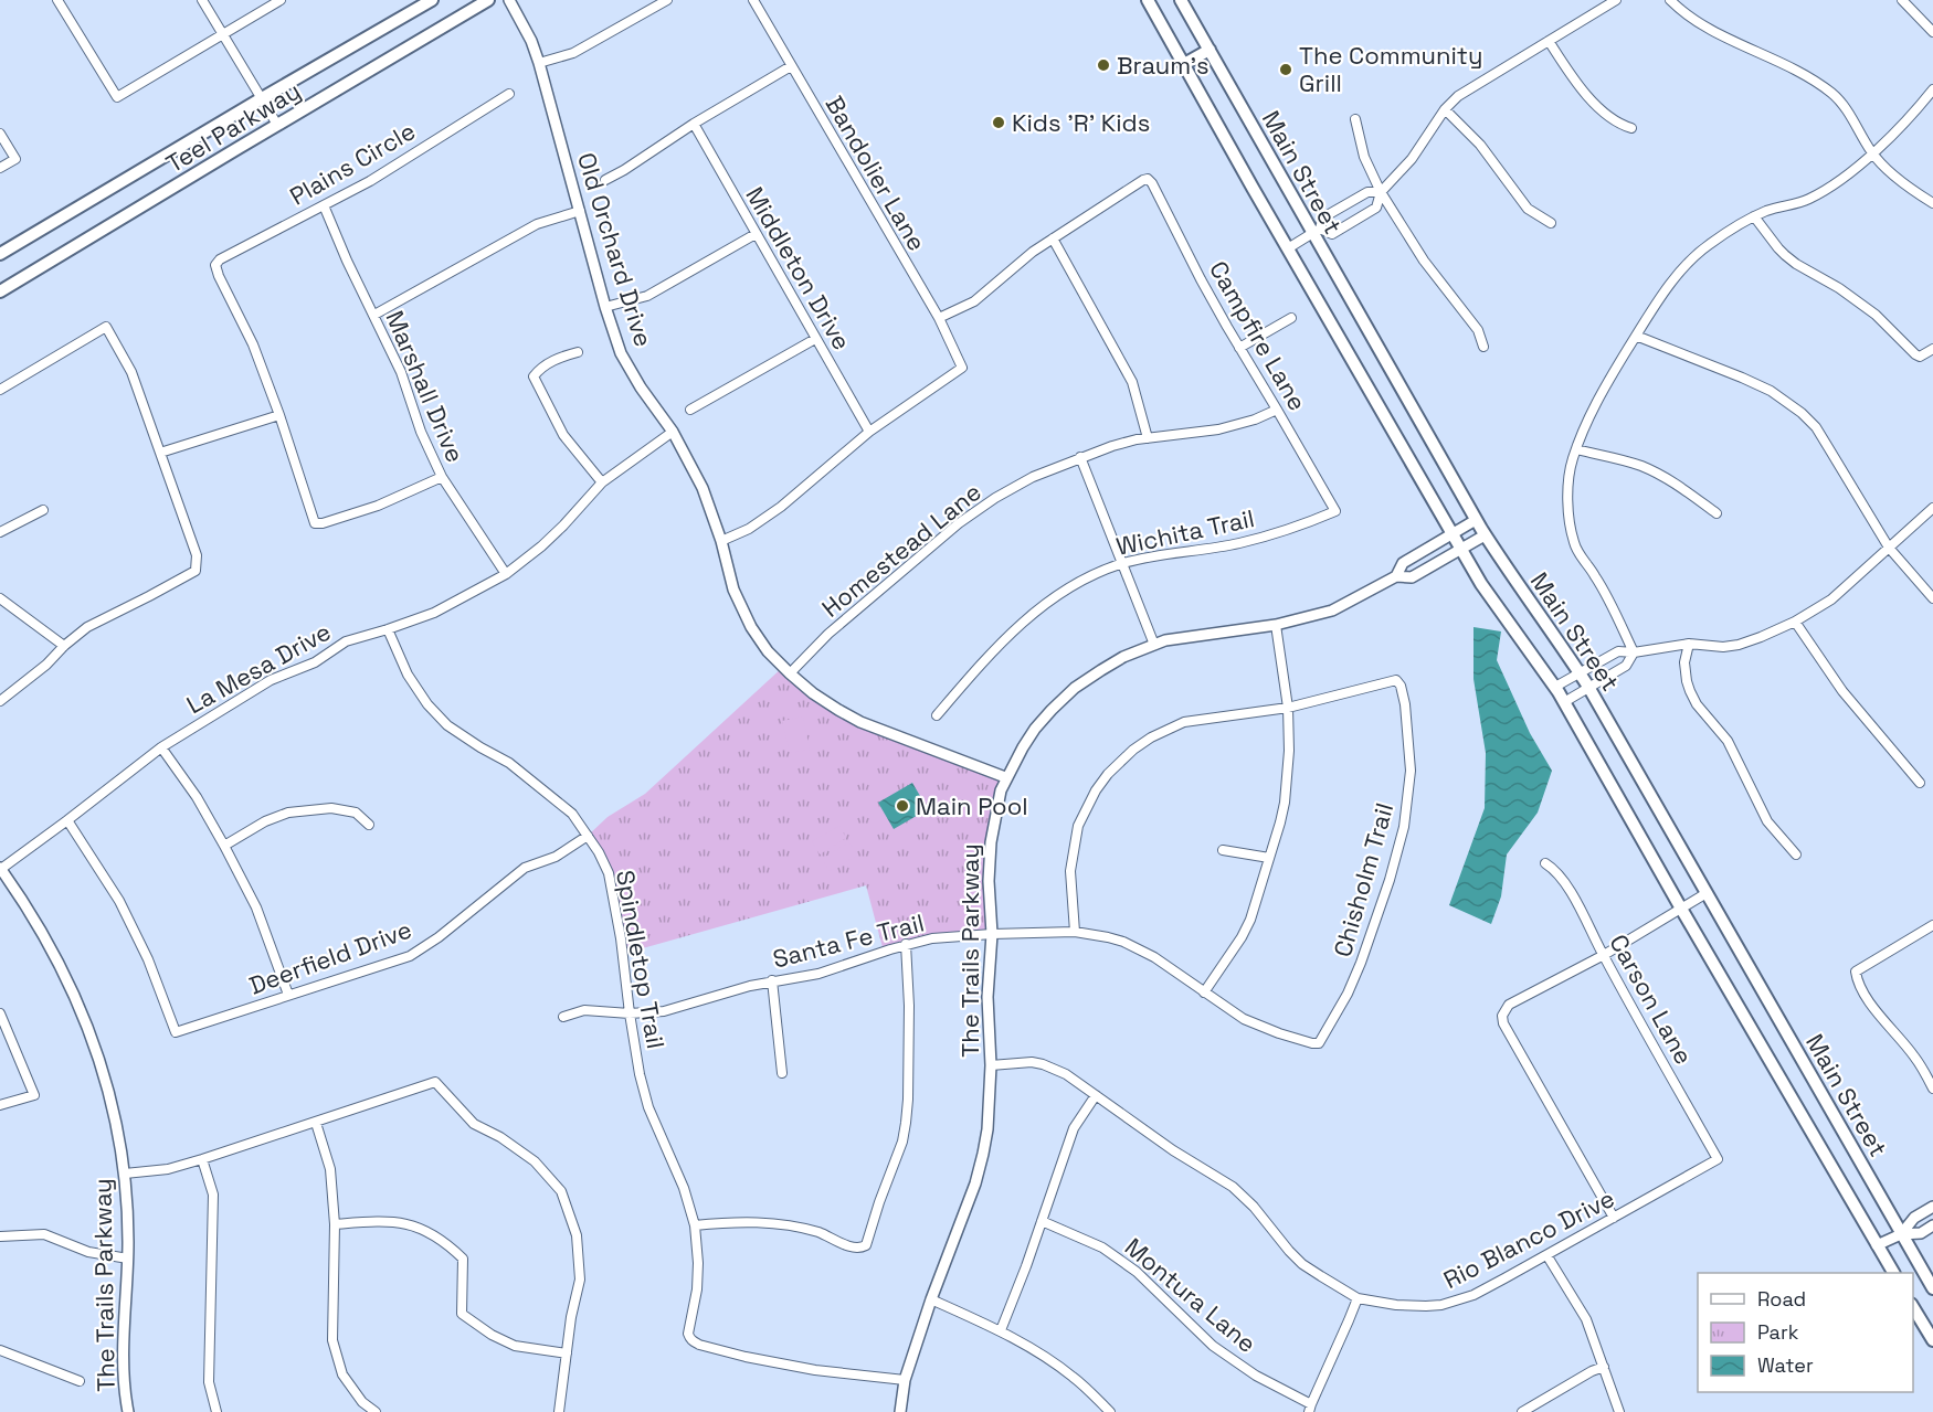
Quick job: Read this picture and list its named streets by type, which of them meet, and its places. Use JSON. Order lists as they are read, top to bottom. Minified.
{"streets":{"main road":["Teel Parkway","Main Street"],"street":["Plains Circle","Bandolier Lane","Old Orchard Drive","Middleton Drive","Campfire Lane","Marshall Drive","Wichita Trail","Homestead Lane","La Mesa Drive","Chisholm Trail","Santa Fe Trail","The Trails Parkway","Deerfield Drive","Spindletop Trail","Carson Lane","Rio Blanco Drive","Montura Lane"]},"crossings":[["Plains Circle","Marshall Drive"],["Main Street","The Trails Parkway"],["Bandolier Lane","Middleton Drive"],["Old Orchard Drive","Homestead Lane"],["Old Orchard Drive","La Mesa Drive"],["Old Orchard Drive","The Trails Parkway"],["Campfire Lane","Wichita Trail"],["Campfire Lane","Homestead Lane"],["Marshall Drive","La Mesa Drive"],["La Mesa Drive","The Trails Parkway"],["La Mesa Drive","Deerfield Drive"],["La Mesa Drive","Spindletop Trail"],["Chisholm Trail","Santa Fe Trail"],["Santa Fe Trail","The Trails Parkway"],["Santa Fe Trail","Spindletop Trail"],["The Trails Parkway","Spindletop Trail"],["The Trails Parkway","Rio Blanco Drive"],["Deerfield Drive","Spindletop Trail"],["Carson Lane","Rio Blanco Drive"]],"places":["Braum's","The Community Grill","Kids 'R' Kids","Main Pool"],"legend":["Road","Park","Water"]}
